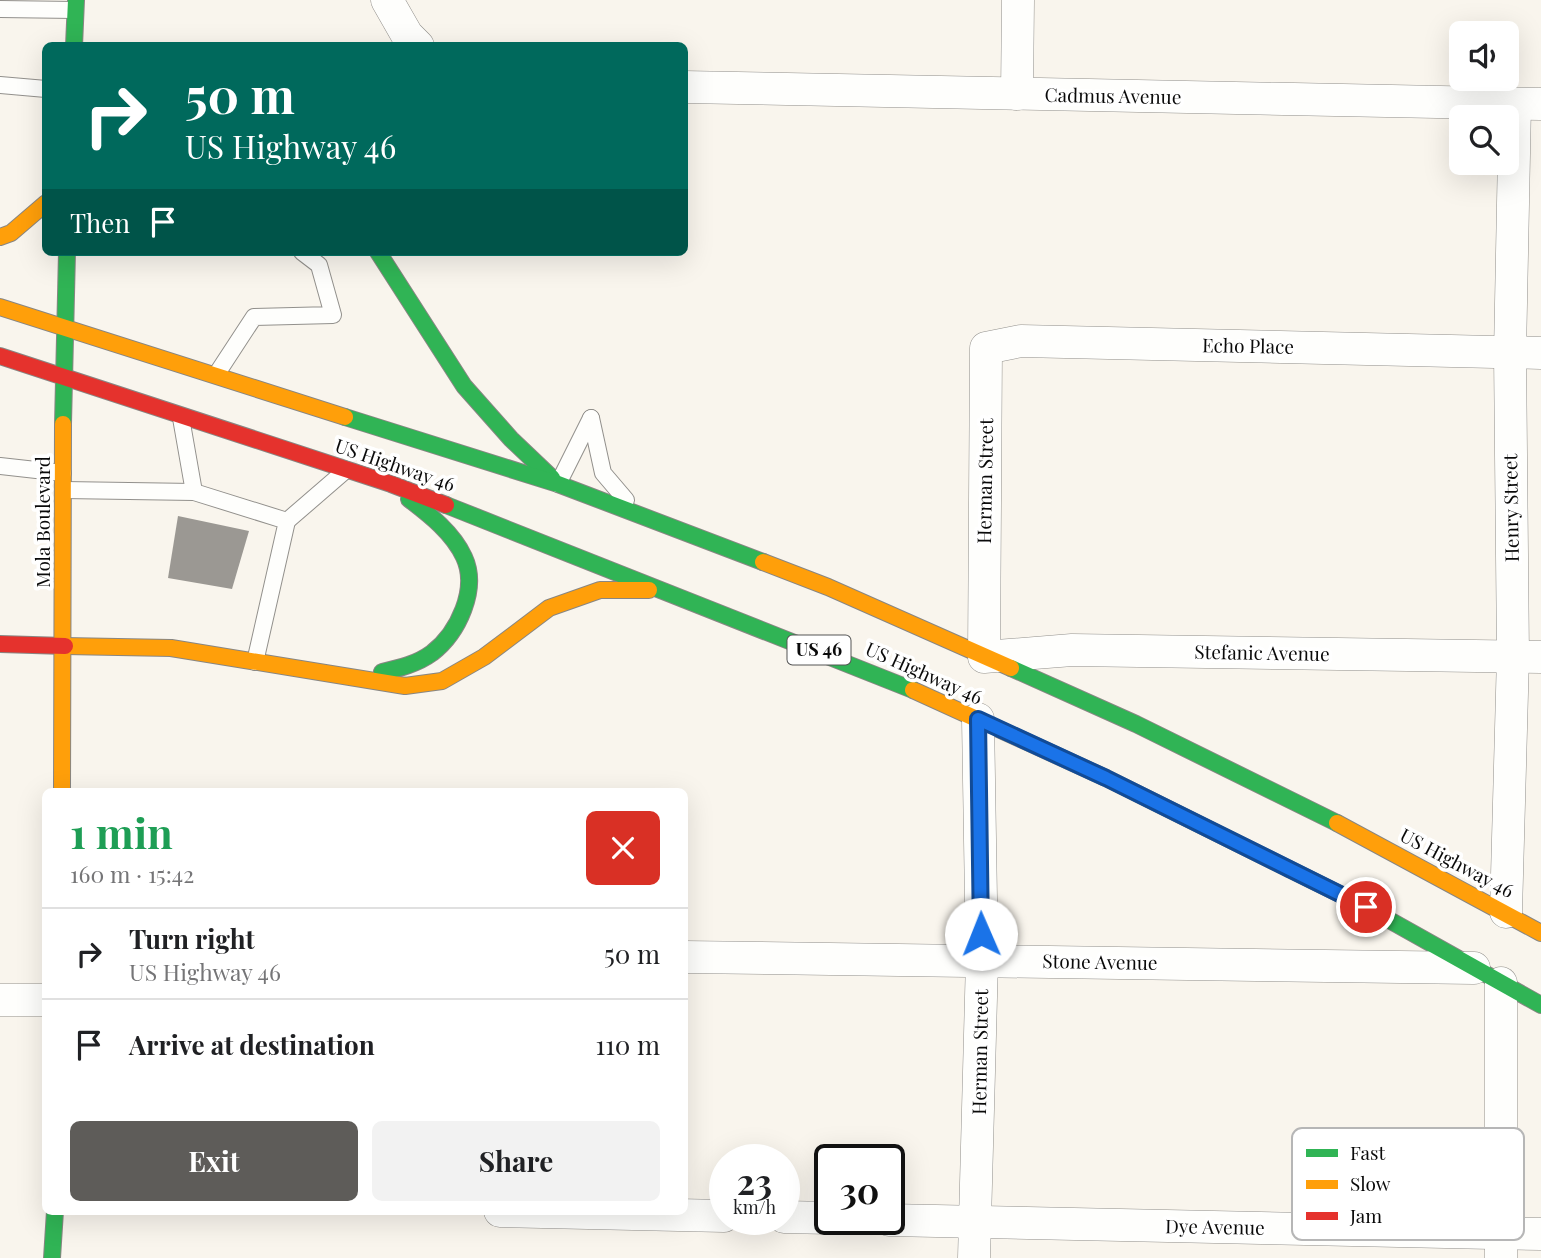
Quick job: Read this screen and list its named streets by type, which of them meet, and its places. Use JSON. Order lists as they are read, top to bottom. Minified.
{"streets":{"main road":["US Highway 46","Mola Boulevard","US 46"],"street":["Cadmus Avenue","Echo Place","Herman Street","Henry Street","Stefanic Avenue","Stone Avenue","Dye Avenue"]},"crossings":[["Cadmus Avenue","Henry Street"],["Echo Place","Herman Street"],["Echo Place","Henry Street"],["US Highway 46","Herman Street"],["US Highway 46","Henry Street"],["US Highway 46","Mola Boulevard"],["US Highway 46","US 46"],["US Highway 46","Stefanic Avenue"],["US Highway 46","Stone Avenue"],["Herman Street","Stefanic Avenue"],["Herman Street","Stone Avenue"],["Herman Street","Dye Avenue"],["Henry Street","Stefanic Avenue"],["Mola Boulevard","US 46"]],"legend":["Fast","Slow","Jam"],"page":{"turn":["50 m","US Highway 46"],"then":"Then","heading":["1 min","160 m · 15:42"],"list":[{"name":"Turn right","note":"US Highway 46","value":"50 m"},{"name":"Arrive at destination","value":"110 m"}],"buttons":["Exit","Share"],"speed":"23 km/h","limit":"30"}}
